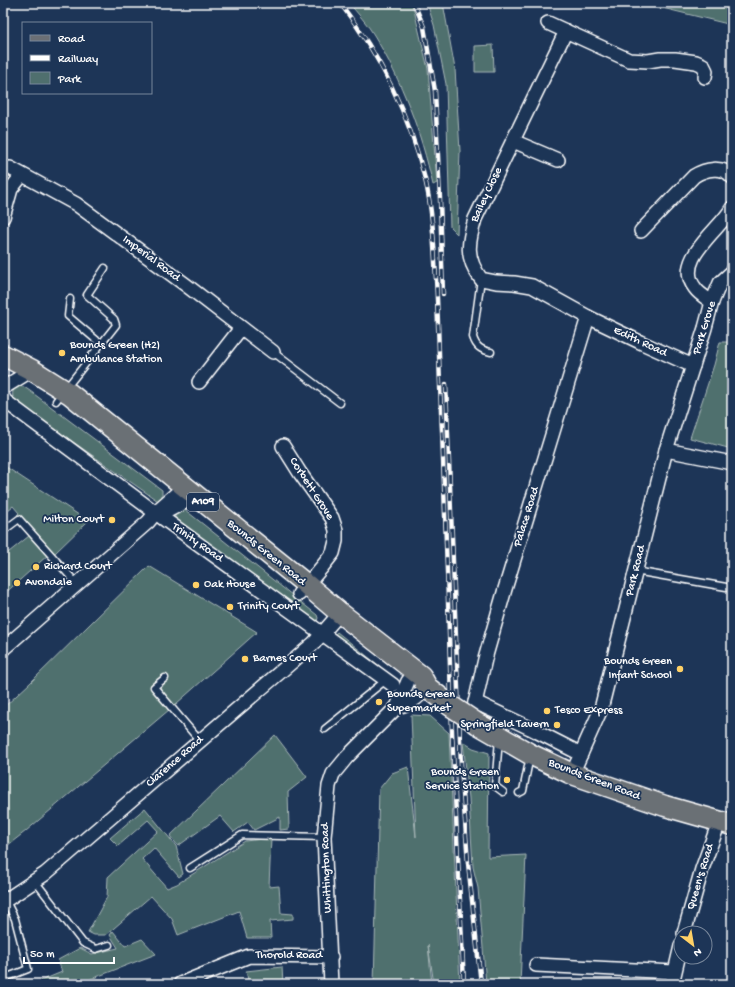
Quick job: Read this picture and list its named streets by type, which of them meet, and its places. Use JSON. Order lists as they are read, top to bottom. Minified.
{"streets":{"main road":["A109","Bounds Green Road"],"street":["Bailey Close","Imperial Road","Park Grove","Edith Road","Corbett Grove","Palace Road","Trinity Road","Park Road","Clarence Road","Whittington Road","Queen's Road","Thorold Road"]},"crossings":[["Park Grove","Edith Road"],["Park Grove","Park Road"],["Edith Road","Palace Road"],["Edith Road","Park Road"],["Corbett Grove","Bounds Green Road"],["Palace Road","Bounds Green Road"],["Trinity Road","Bounds Green Road"],["Trinity Road","Clarence Road"],["Bounds Green Road","Park Road"],["Bounds Green Road","Clarence Road"],["Bounds Green Road","Whittington Road"],["Bounds Green Road","Queen's Road"],["Whittington Road","Thorold Road"]],"places":["Bounds Green (H2) Ambulance Station","Milton Court","Richard Court","Avondale","Oak House","Trinity Court","Barnes Court","Bounds Green Infant School","Bounds Green Supermarket","Tesco Express","Springfield Tavern","Bounds Green Service Station"],"legend":["Road","Railway","Park"],"scale_bar":"50 m","north":"bottom right"}
